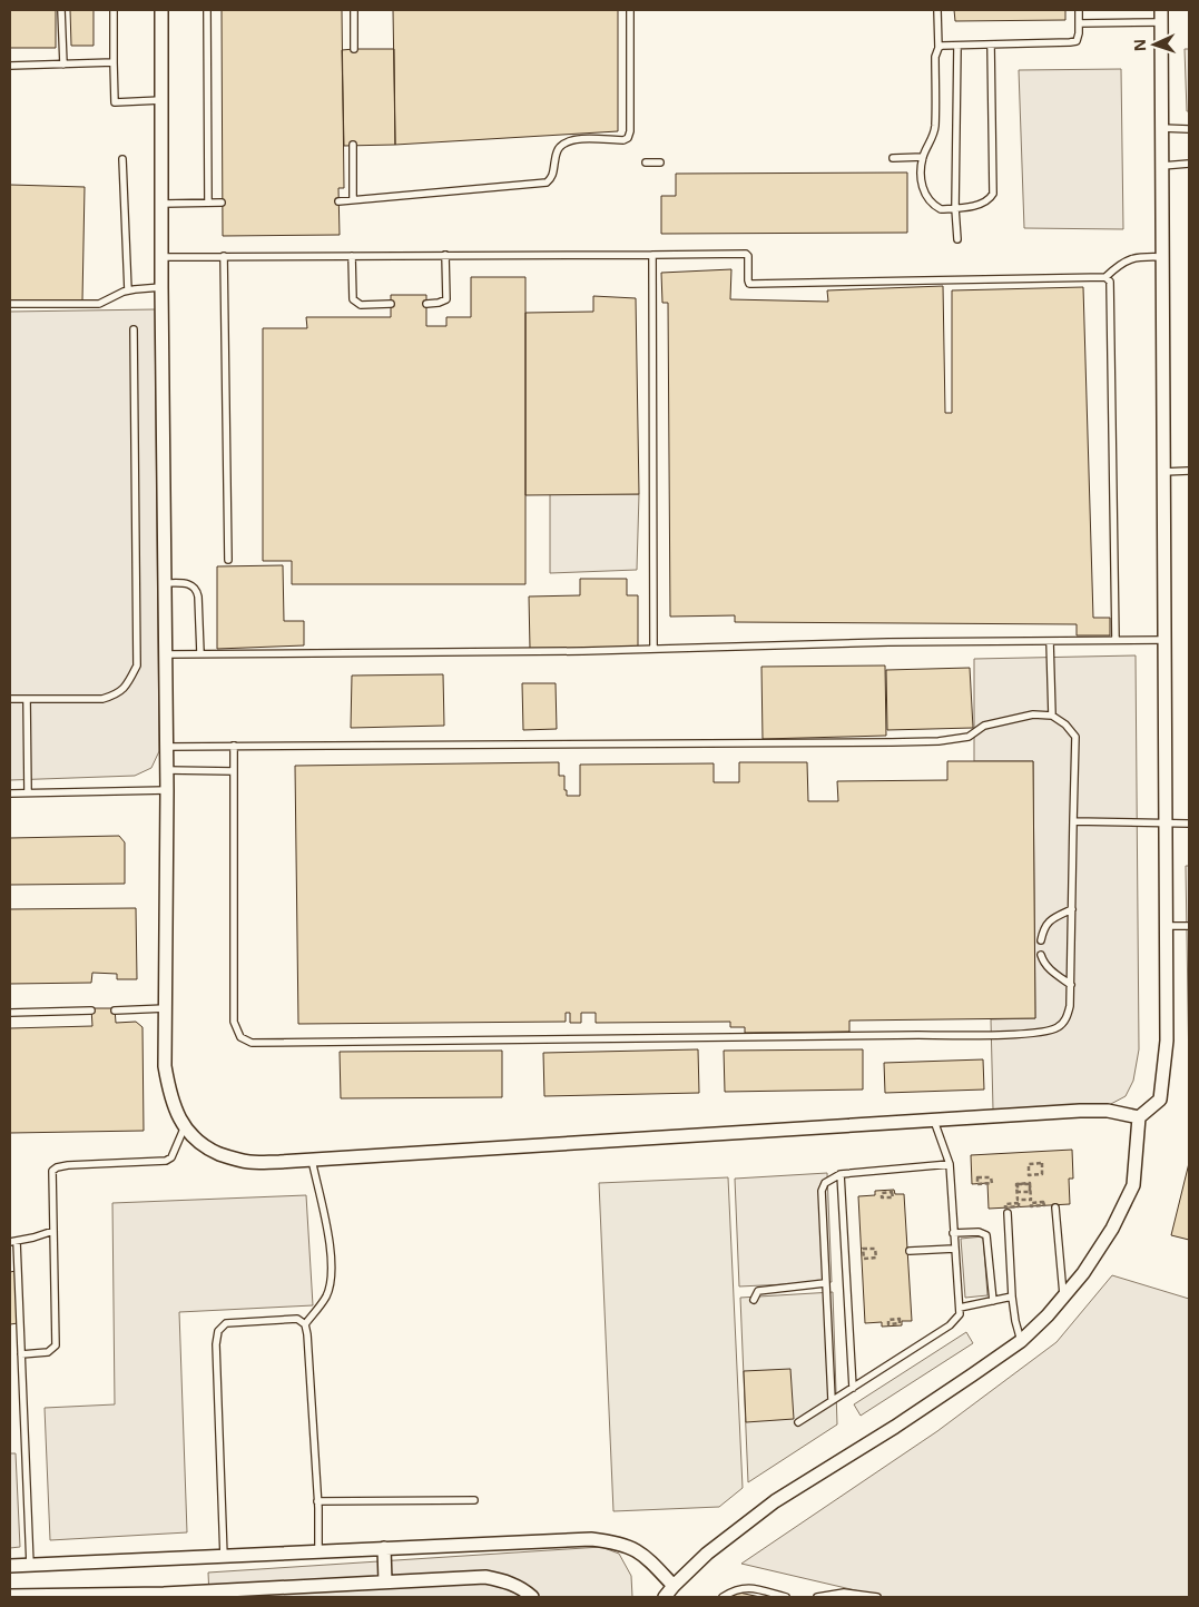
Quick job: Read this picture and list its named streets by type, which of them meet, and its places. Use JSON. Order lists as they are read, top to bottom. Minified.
{"north":"left"}
